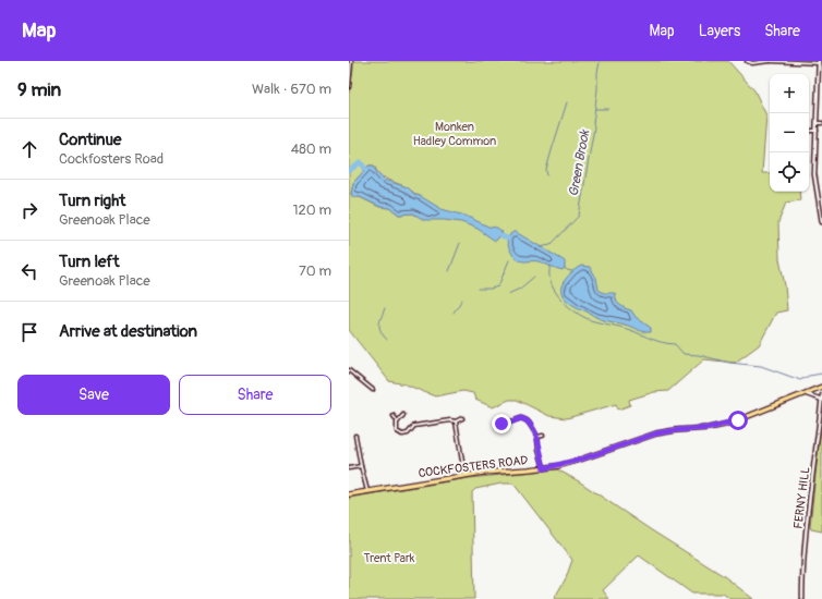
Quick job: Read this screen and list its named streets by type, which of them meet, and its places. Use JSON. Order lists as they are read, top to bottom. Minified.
{"streets":{"main road":["COCKFOSTERS ROAD"],"street":["FERNY HILL"]},"water":["Green Brook"],"parks":["Monken Hadley Common","Trent Park"],"page":{"header":"Map","nav":["Map","Layers","Share"],"heading":["9 min","Walk · 670 m"],"map_buttons":["+","−"],"list":[["Continue","Cockfosters Road","480 m"],["Turn right","Greenoak Place","120 m"],["Turn left","Greenoak Place","70 m"],"Arrive at destination"],"buttons":["Save","Share"]}}
